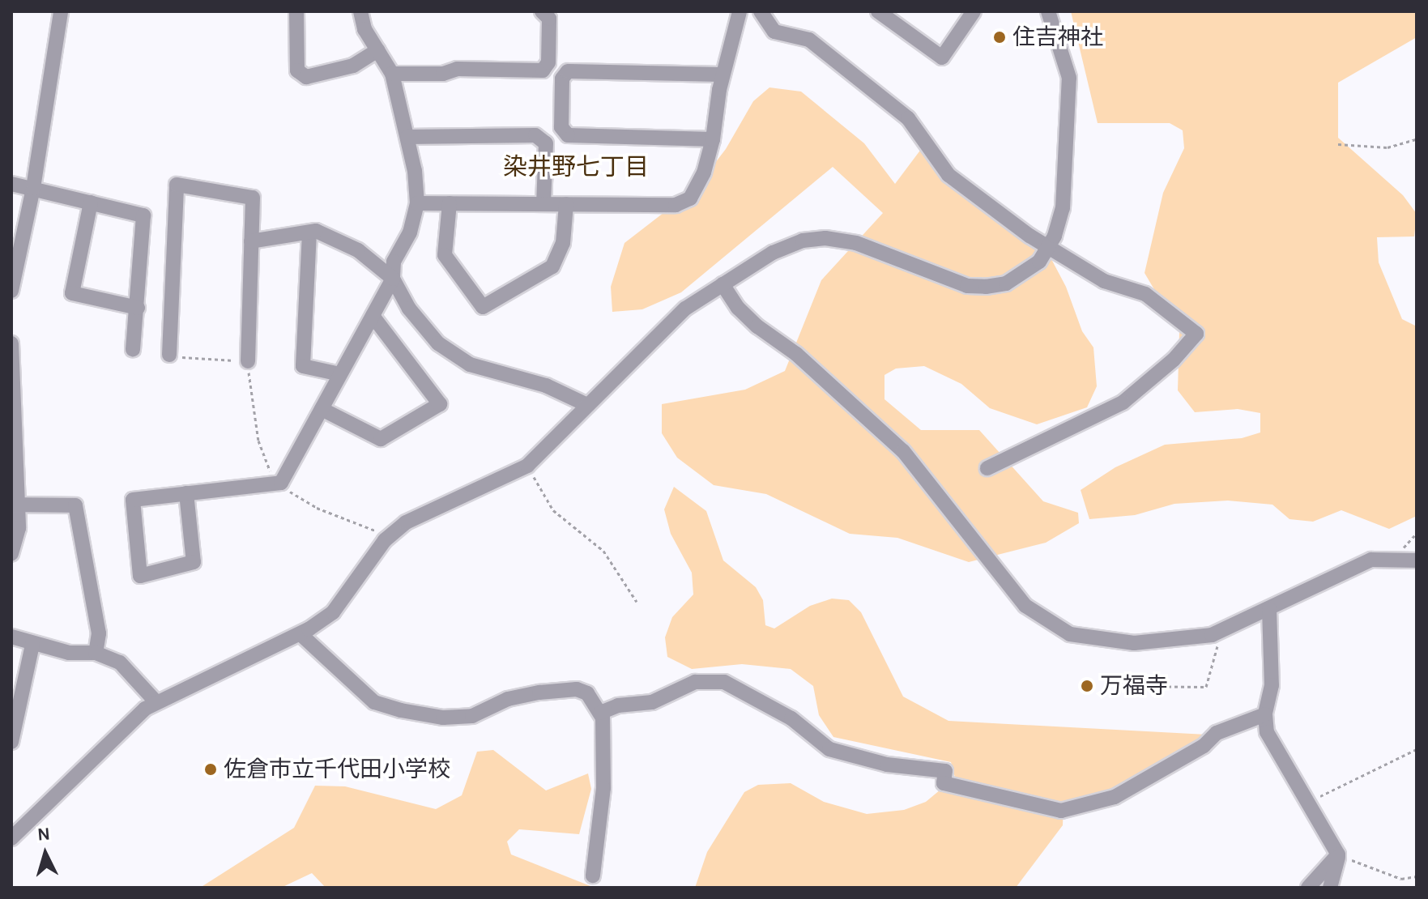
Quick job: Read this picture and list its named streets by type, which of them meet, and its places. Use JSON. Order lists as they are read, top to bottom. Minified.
{"districts":["染井野七丁目"],"places":["住吉神社","万福寺","佐倉市立千代田小学校"],"north":"top"}
